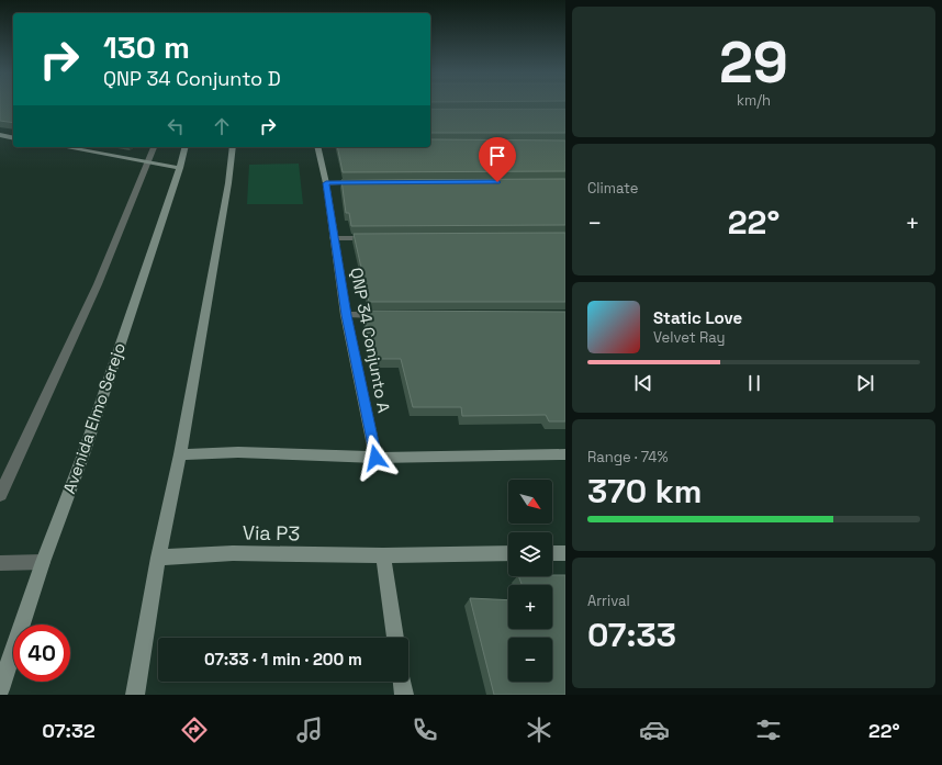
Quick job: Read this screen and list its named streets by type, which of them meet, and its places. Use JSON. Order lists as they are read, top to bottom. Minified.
{"streets":{"street":["QNP 34 Conjunto A","Avenida Elmo Serejo","Via P3"]},"north":"bottom right","page":{"tile":[["29","km/h"],"Climate",["Range · 74%","370 km"],["Arrival","07:33"]],"turn":["130 m","QNP 34 Conjunto D"],"heat":["−","22°","+"],"song":["Static Love","Velvet Ray"],"map_buttons":["+","−"],"limit":"40","trip":"07:33 · 1 min · 200 m","tabs":["07:32","22°"]}}
